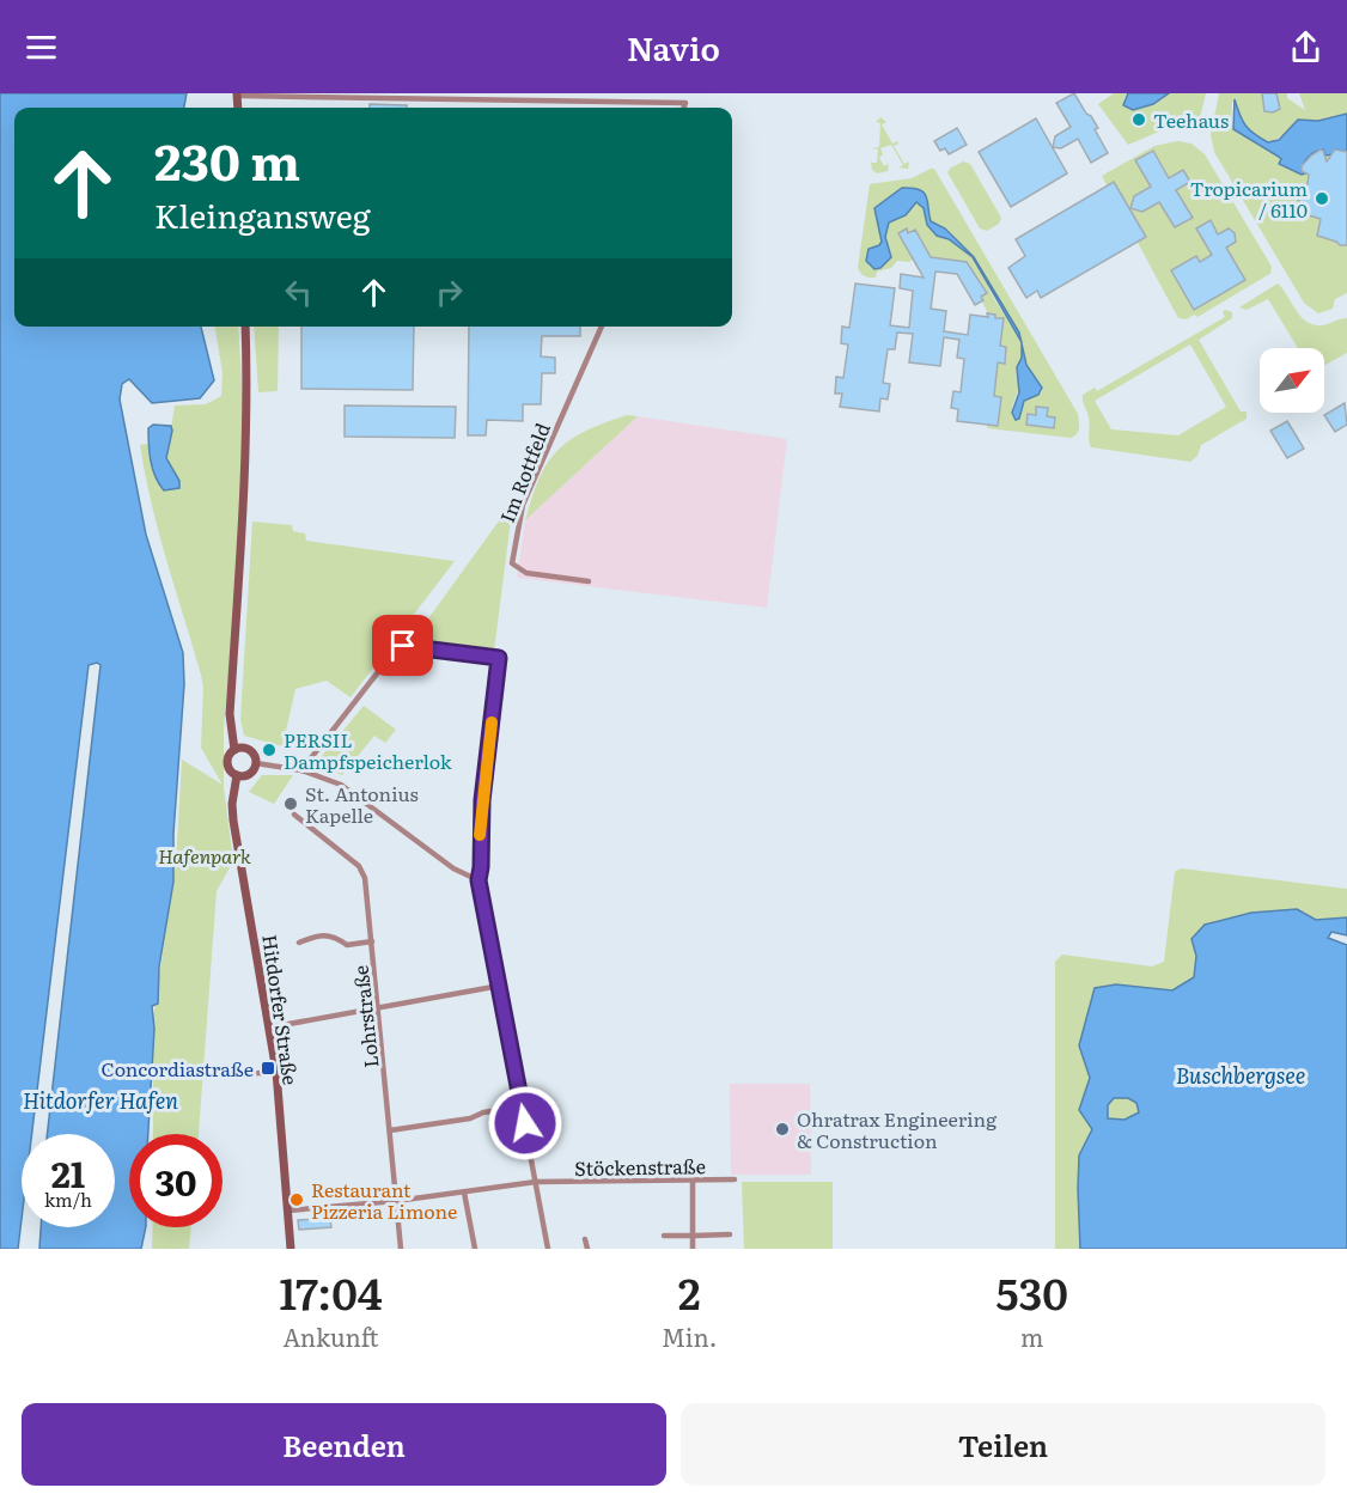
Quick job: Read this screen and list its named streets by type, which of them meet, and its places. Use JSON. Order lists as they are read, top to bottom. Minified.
{"streets":{"street":["Im Rottfeld","Hitdorfer Straße","Lohrstraße","Stöckenstraße"]},"crossings":[["Hitdorfer Straße","Stöckenstraße"],["Lohrstraße","Stöckenstraße"]],"water":["Buschbergsee","Hitdorfer Hafen"],"parks":["Hafenpark"],"places":{"other":["Teehaus","Tropicarium / 6110","PERSIL Dampfspeicherlok","St. Antonius Kapelle","Ohratrax Engineering & Construction","Restaurant Pizzeria Limone"],"transit":["Concordiastraße"]},"north":"top right","page":{"header":"Navio","turn":["230 m","Kleingansweg"],"speed":"21 km/h","limit":"30","eta":["17:04","Ankunft","2","Min.","530","m"],"buttons":["Beenden","Teilen"]}}
